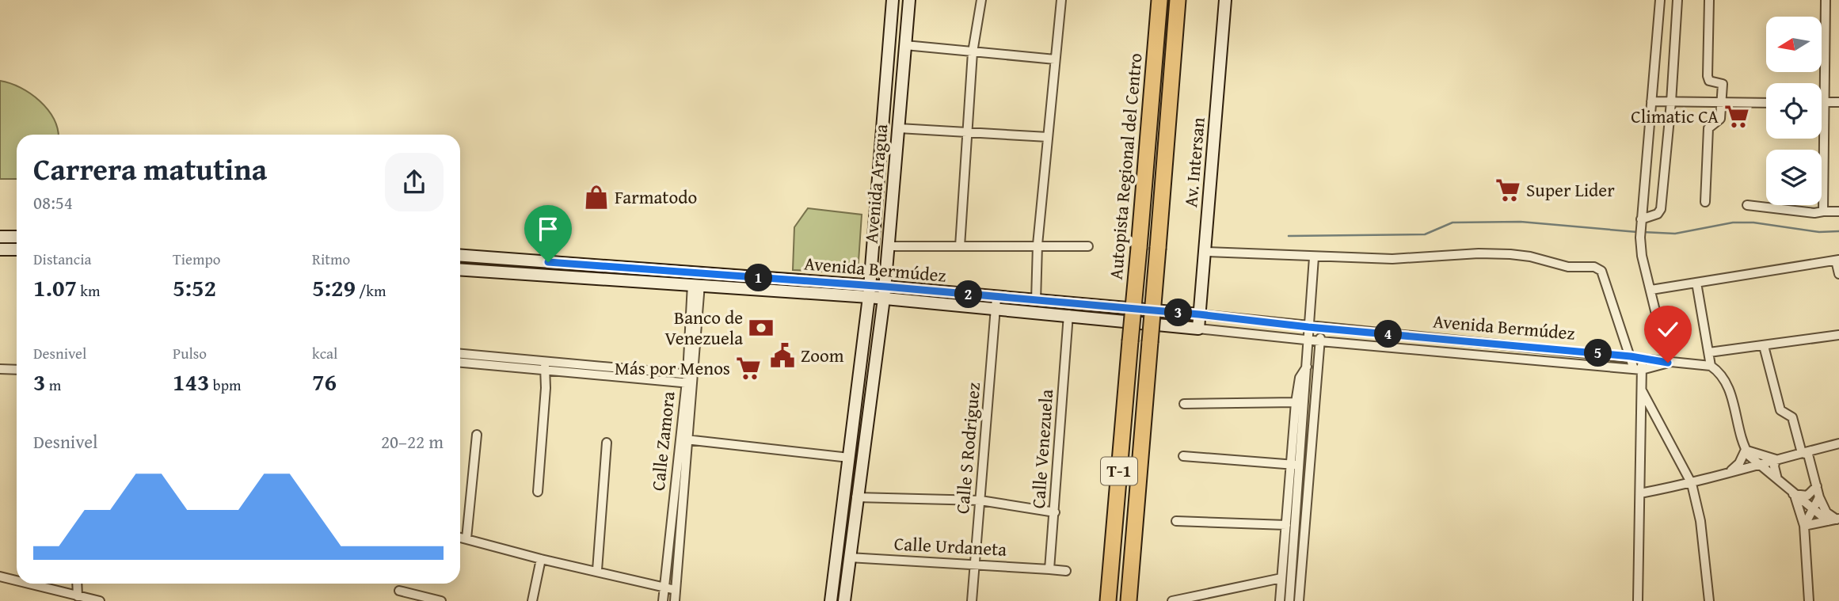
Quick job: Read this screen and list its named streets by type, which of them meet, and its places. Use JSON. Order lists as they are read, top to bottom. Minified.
{"streets":{"highway":["Autopista Regional del Centro","T-1"],"street":["Av. Intersan","Avenida Aragua","Avenida Bermúdez","Calle Zamora","Calle S Rodriguez","Calle Venezuela","Calle Urdaneta"]},"crossings":[["Av. Intersan","Avenida Bermúdez"],["Avenida Aragua","Avenida Bermúdez"],["Avenida Aragua","Calle Urdaneta"],["Avenida Bermúdez","Calle Zamora"],["Avenida Bermúdez","Calle S Rodriguez"],["Avenida Bermúdez","Calle Venezuela"],["Calle S Rodriguez","Calle Urdaneta"],["Calle Venezuela","Calle Urdaneta"]],"places":{"supermarket":["Climatic CA","Super Lider","Más por Menos"],"shop":["Farmatodo"],"bank":["Banco de Venezuela"],"public building":["Zoom"]},"north":"left","page":{"heading":["Carrera matutina","08:54"],"stats":[["Distancia","1.07 km"],["Tiempo","5:52"],["Ritmo","5:29 /km"],["Desnivel","3 m"],["Pulso","143 bpm"],["kcal","76"]],"pins":["1","2","3","4","5"],"chart":["Desnivel","20–22 m"]}}
